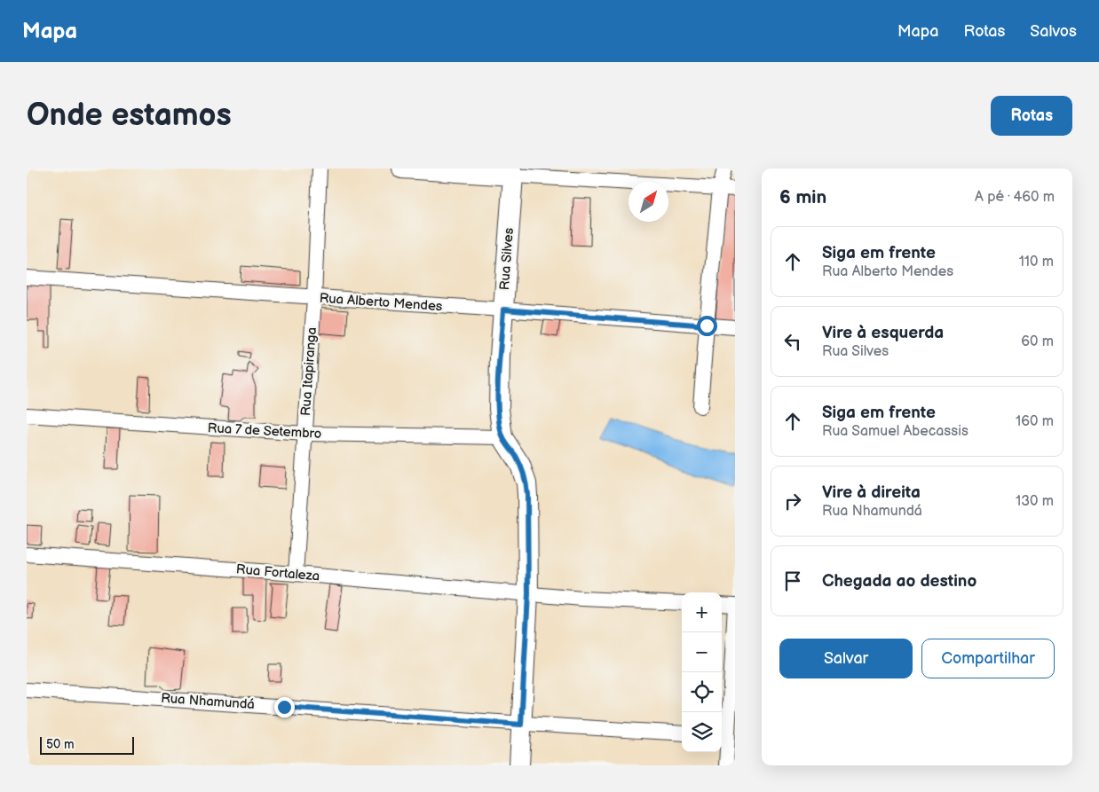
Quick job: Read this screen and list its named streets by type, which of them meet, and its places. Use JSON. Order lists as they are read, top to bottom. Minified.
{"streets":{"street":["Rua Silves","Rua Alberto Mendes","Rua Itapiranga","Rua 7 de Setembro","Rua Fortaleza","Rua Nhamundá"]},"crossings":[["Rua Silves","Rua Alberto Mendes"],["Rua Silves","Rua 7 de Setembro"],["Rua Alberto Mendes","Rua Itapiranga"],["Rua Itapiranga","Rua 7 de Setembro"],["Rua Itapiranga","Rua Fortaleza"]],"scale_bar":"50 m","north":"top right","page":{"header":"Mapa","nav":["Mapa","Rotas","Salvos"],"buttons":["Rotas",["Salvar","Compartilhar"]],"title":"Onde estamos","heading":["6 min","A pé · 460 m"],"list":[["Siga em frente","Rua Alberto Mendes","110 m"],["Vire à esquerda","Rua Silves","60 m"],["Siga em frente","Rua Samuel Abecassis","160 m"],["Vire à direita","Rua Nhamundá","130 m"],"Chegada ao destino"],"map_buttons":["+","−"],"scale":"50 m"}}
